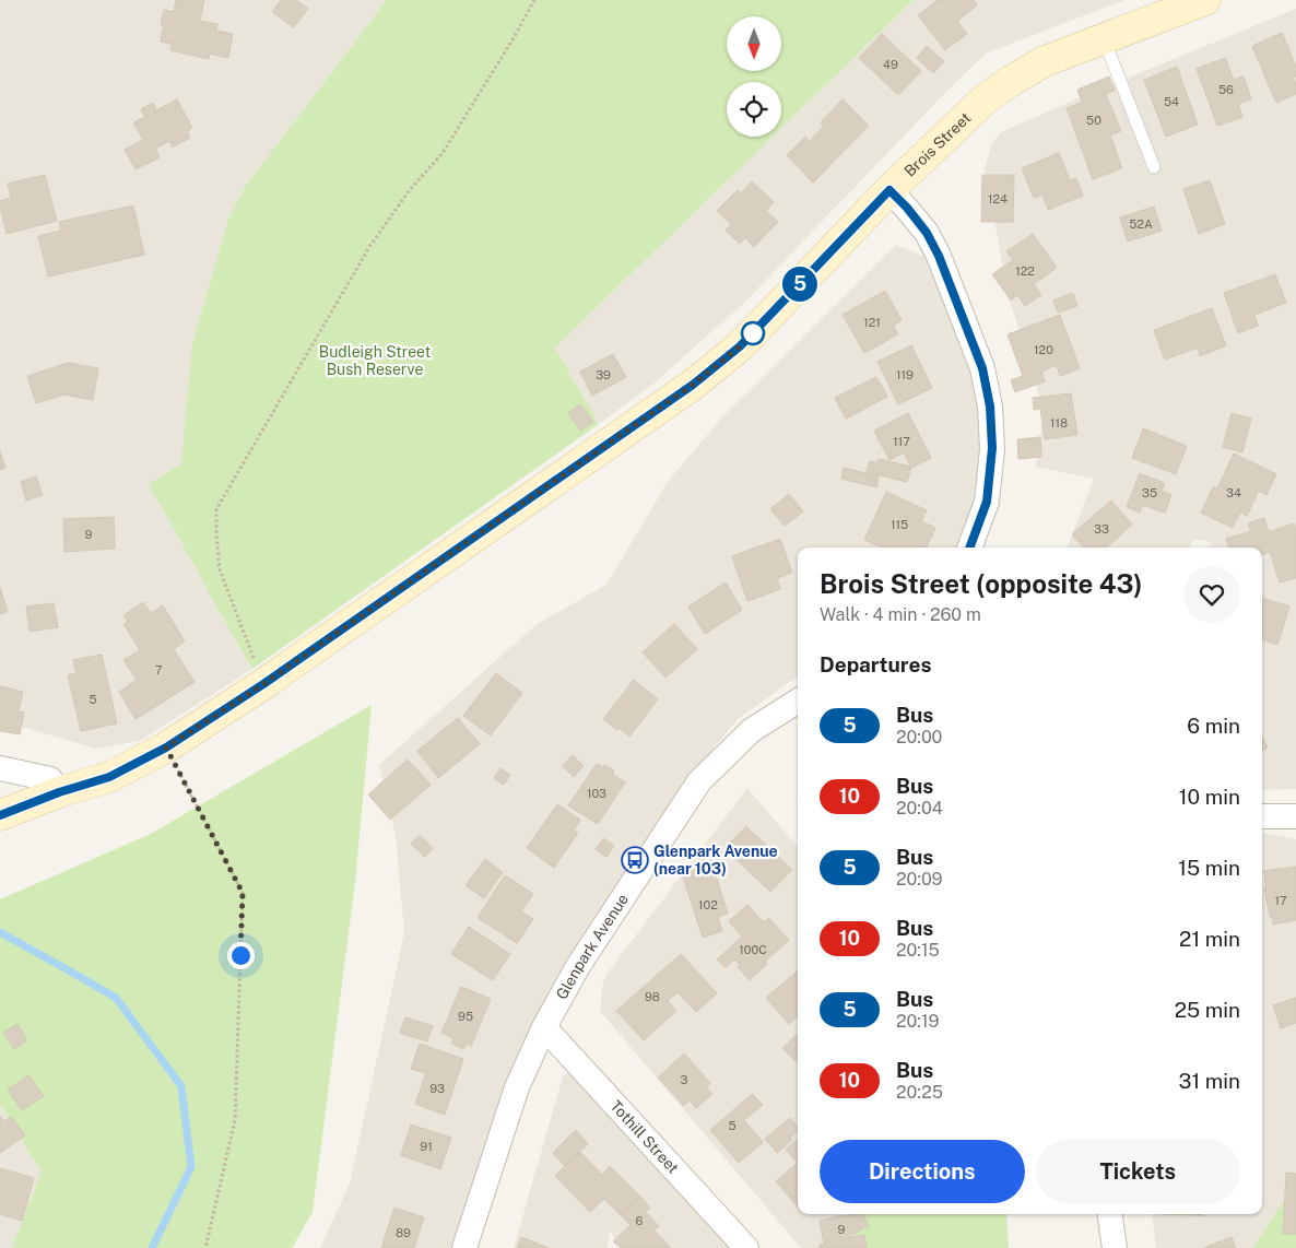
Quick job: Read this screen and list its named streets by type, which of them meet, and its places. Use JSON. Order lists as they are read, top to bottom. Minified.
{"streets":{"main road":["Brois Street"],"street":["Glenpark Avenue","Tothill Street"]},"crossings":[["Glenpark Avenue","Tothill Street"]],"parks":["Budleigh Street Bush Reserve"],"places":{"bus stop":["Glenpark Avenue (near 103)"]},"lines":["bus line 5"],"house_numbers":["49","56","54","50","124","52A","122","121","120","39","119","118","117","35","34","115","33","9","7","5","103","17","102","100C","98","95","3","93","5","91","6","9","89"],"north":"bottom","page":{"on_map":"5","heading":[["Brois Street (opposite 43)","Walk · 4 min · 260 m"],"Departures"],"list":[{"mark":"5","name":"Bus","note":"20:00","value":"6 min"},{"mark":"10","name":"Bus","note":"20:04","value":"10 min"},{"mark":"5","name":"Bus","note":"20:09","value":"15 min"},{"mark":"10","name":"Bus","note":"20:15","value":"21 min"},{"mark":"5","name":"Bus","note":"20:19","value":"25 min"},{"mark":"10","name":"Bus","note":"20:25","value":"31 min"}],"buttons":["Directions","Tickets"]}}
